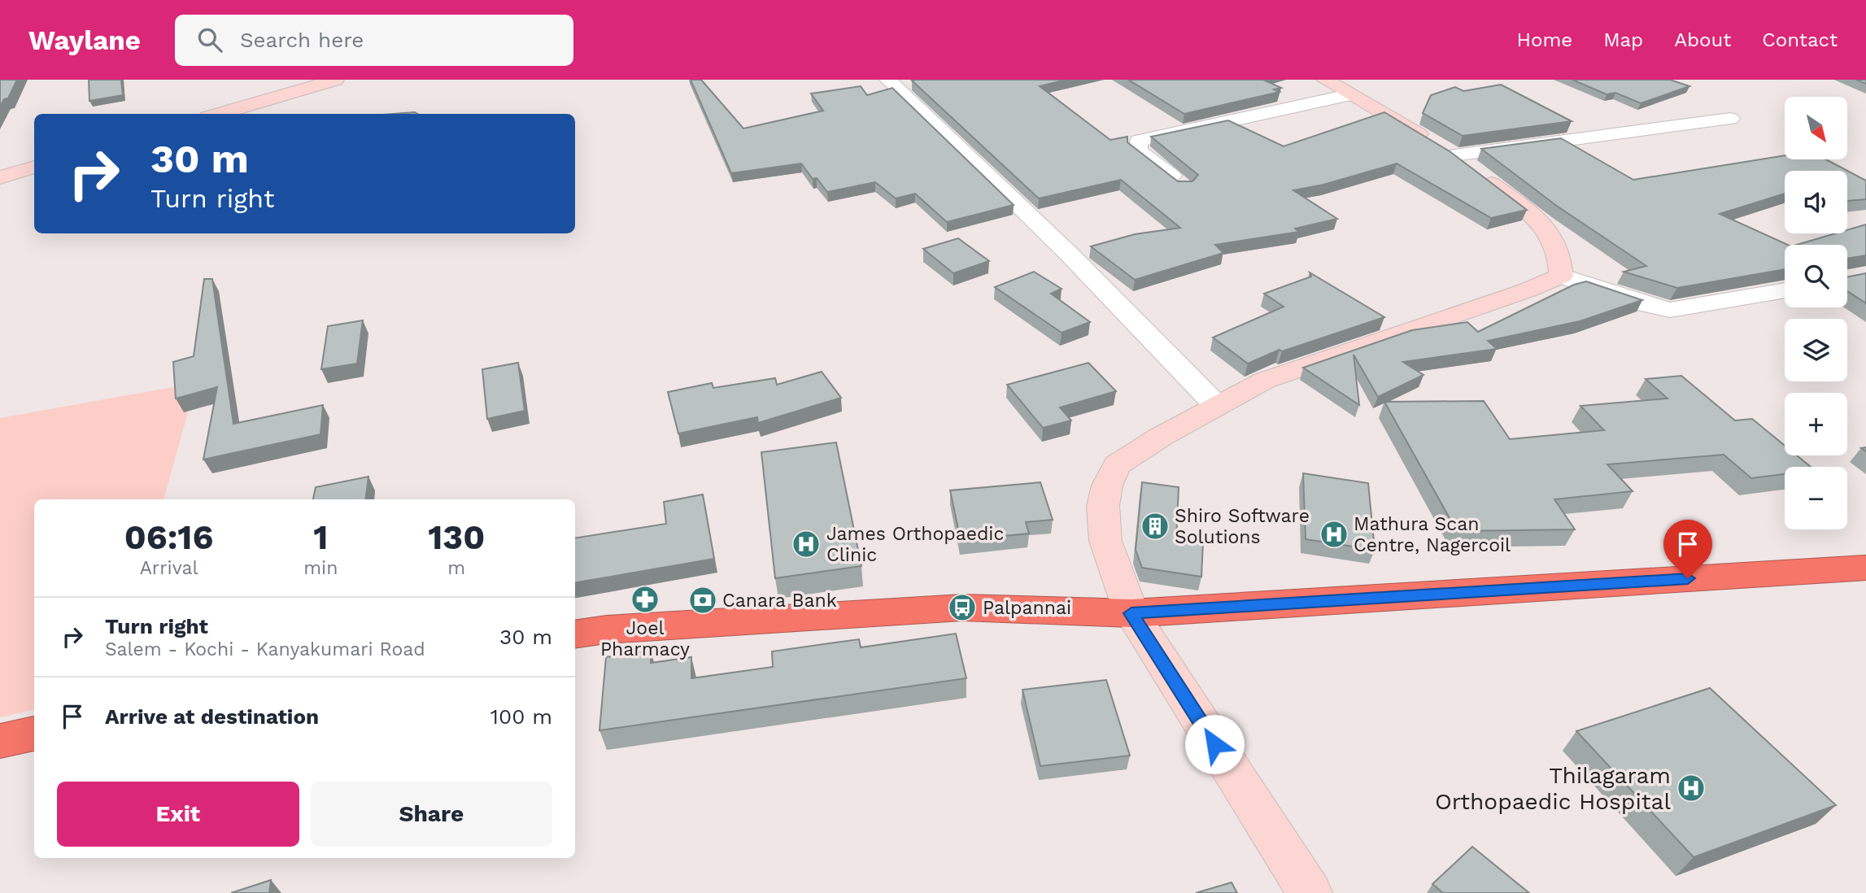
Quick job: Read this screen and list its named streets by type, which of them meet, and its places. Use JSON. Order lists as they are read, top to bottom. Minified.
{"places":{"building":["Shiro Software Solutions"],"hospital":["Mathura Scan Centre, Nagercoil","James Orthopaedic Clinic","Thilagaram Orthopaedic Hospital"],"pharmacy":["Joel Pharmacy"],"bank":["Canara Bank"],"bus stop":["Palpannai"]},"north":"bottom right","page":{"header":"Waylane","search":"Search here","nav":["Home","Map","About","Contact"],"map_buttons":["+","−"],"turn":["30 m","Turn right"],"eta":["06:16","Arrival","1","min","130","m"],"list":[{"name":"Turn right","note":"Salem - Kochi - Kanyakumari Road","value":"30 m"},{"name":"Arrive at destination","value":"100 m"}],"buttons":["Exit","Share"]}}
